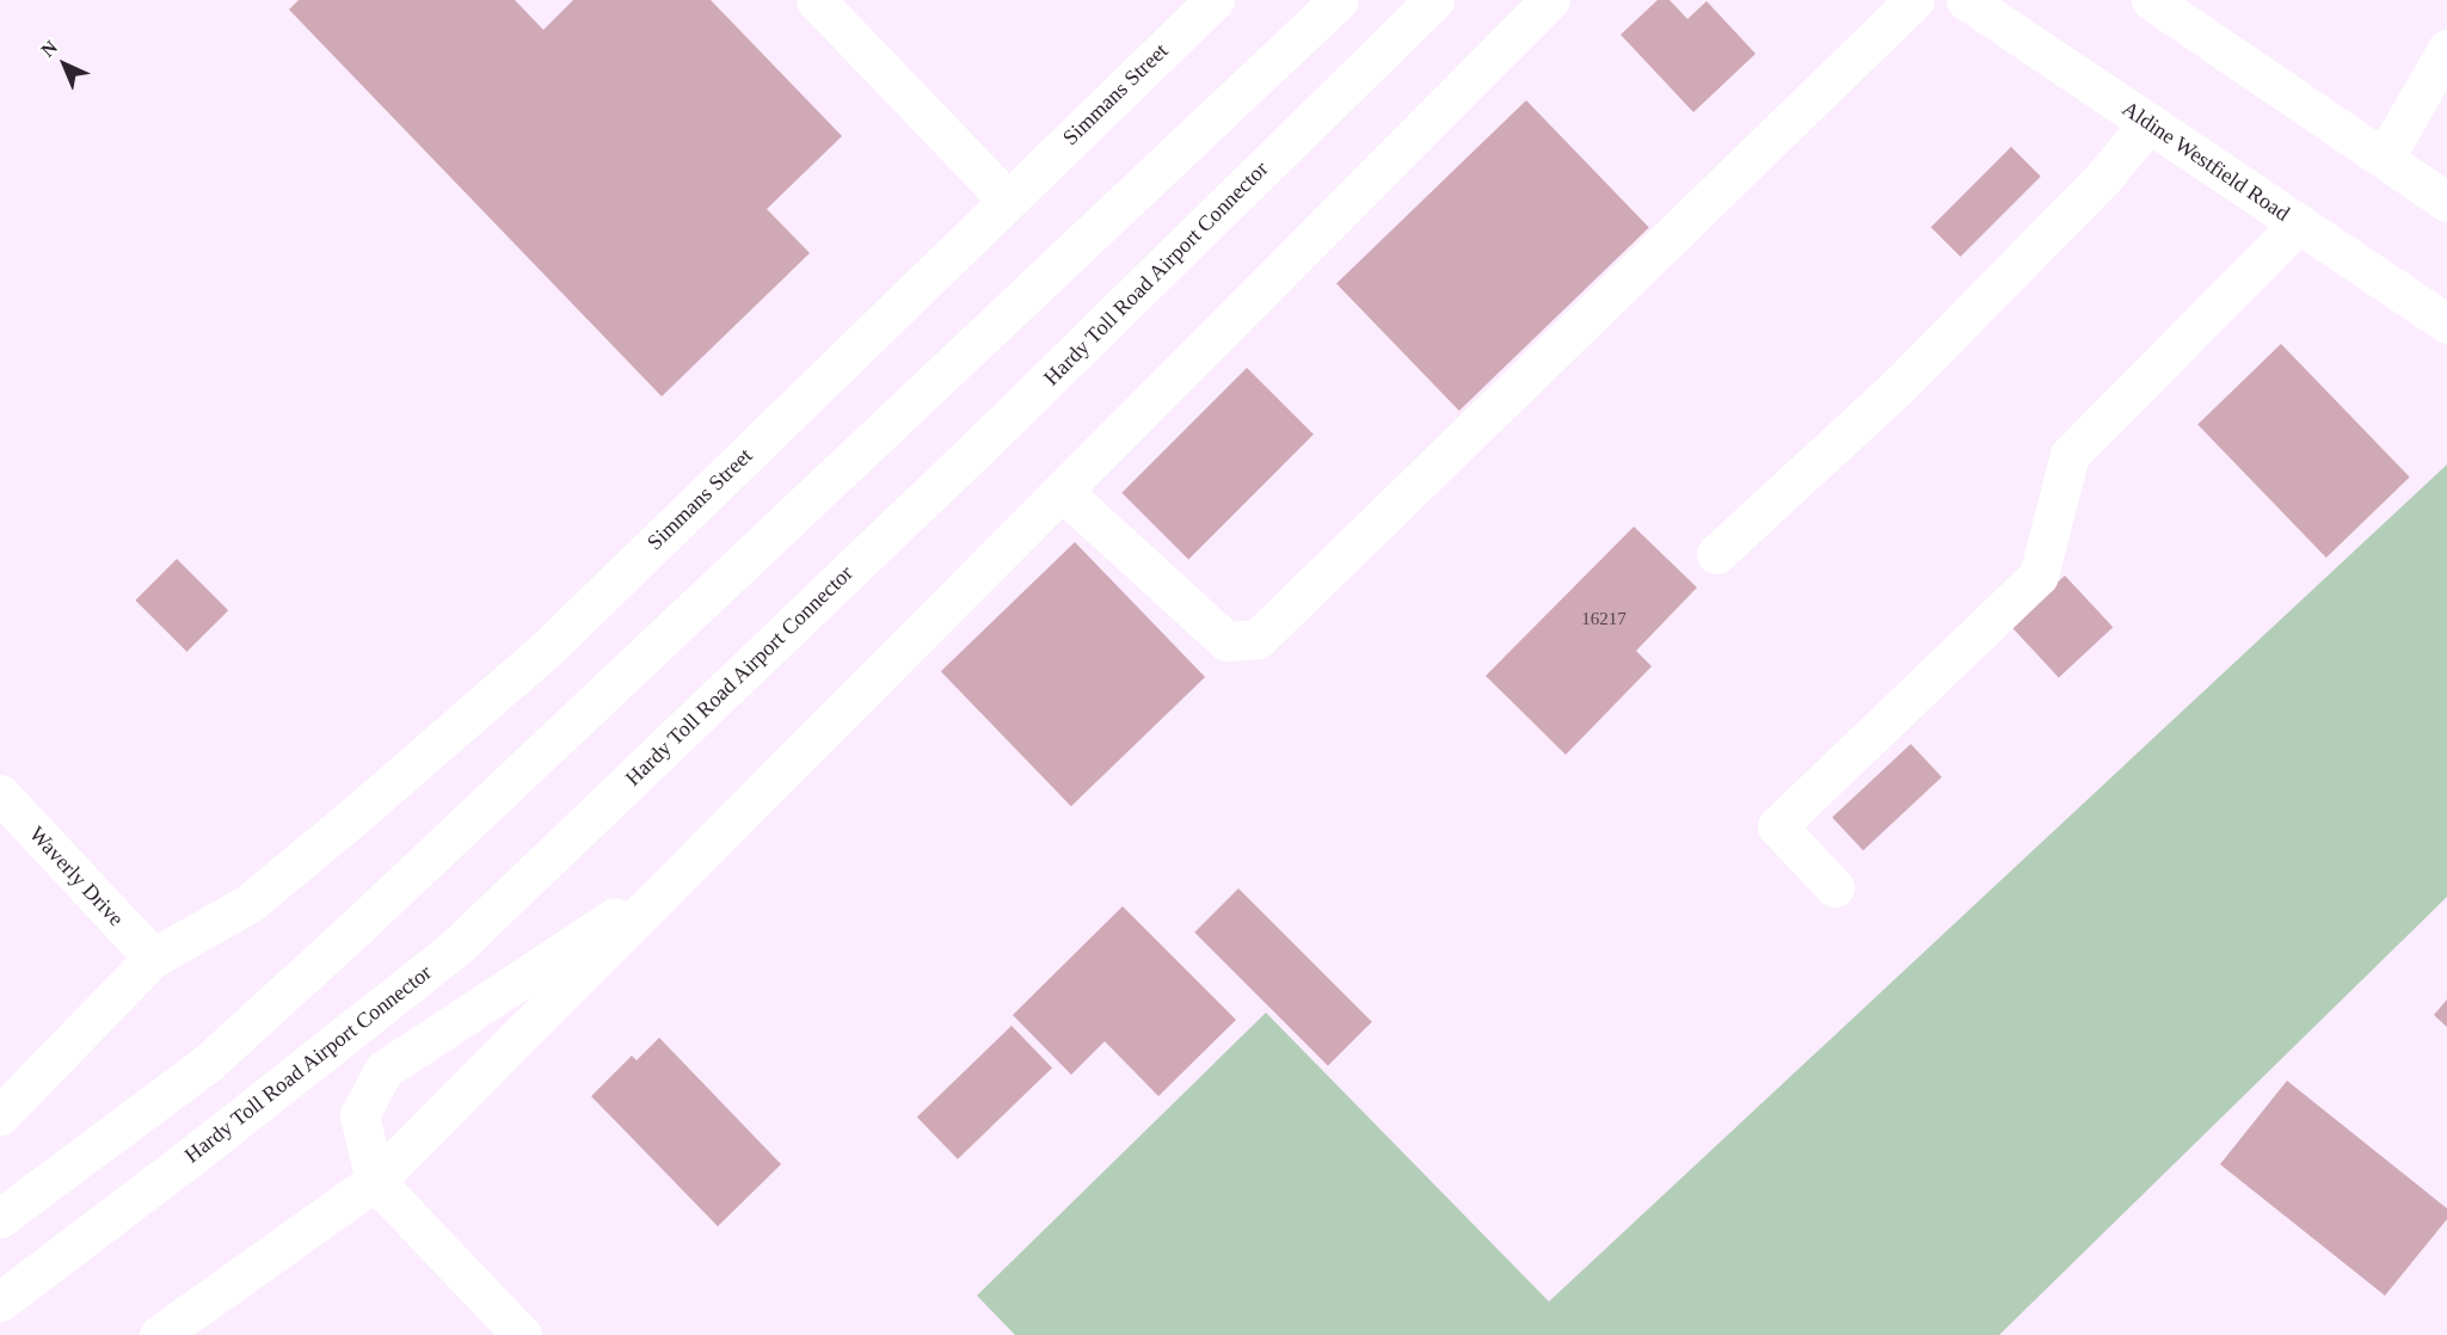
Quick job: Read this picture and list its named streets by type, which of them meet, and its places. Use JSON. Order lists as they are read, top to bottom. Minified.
{"streets":{"main road":["Simmans Street","Aldine Westfield Road","Hardy Toll Road Airport Connector","Waverly Drive"]},"crossings":[["Simmans Street","Waverly Drive"]],"house_numbers":["16217"],"north":"top left"}
